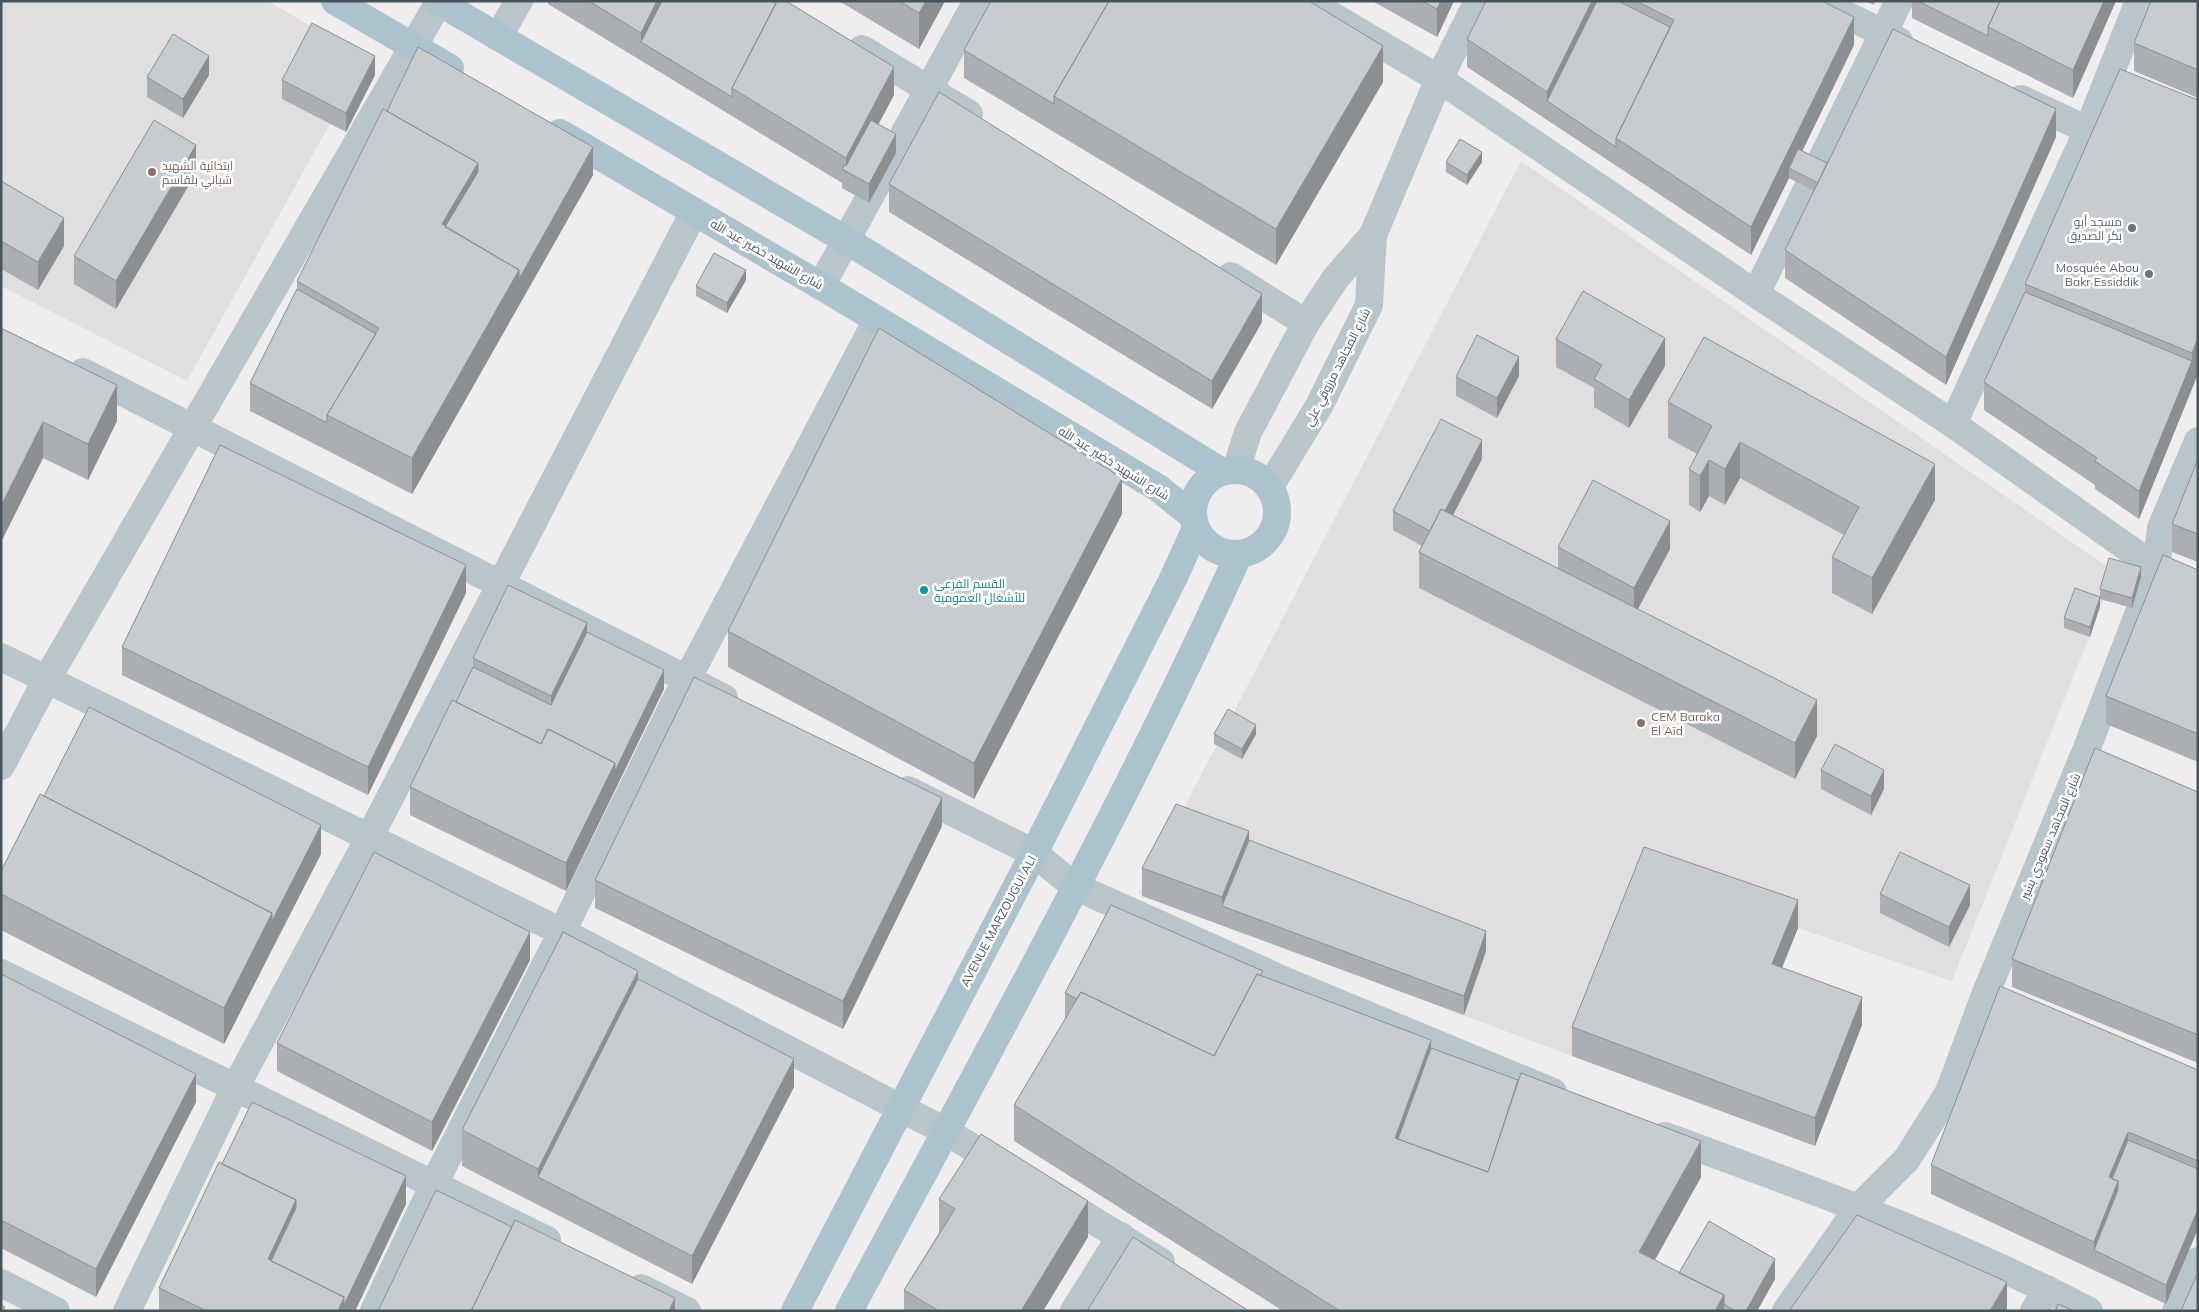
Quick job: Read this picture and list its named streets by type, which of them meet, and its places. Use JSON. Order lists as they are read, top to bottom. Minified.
{"streets":{"main road":["شارع الشهيد خضير عبد الله","AVENUE MARZOUGUI ALI"],"street":["شارع المجاهد مرزوقي علي","شارع المجاهد سعودي بشير"]},"crossings":[["شارع الشهيد خضير عبد الله","شارع المجاهد مرزوقي علي"],["شارع الشهيد خضير عبد الله","AVENUE MARZOUGUI ALI"],["شارع المجاهد مرزوقي علي","AVENUE MARZOUGUI ALI"]],"places":["ابتدائية الشهيد شباني بلقاسم","مسجد أبو بكر الصديق","Mosquée Abou Bakr Essiddik","القسم الفرعي للأشغال العمومية","CEM Baraka El Aïd"]}
